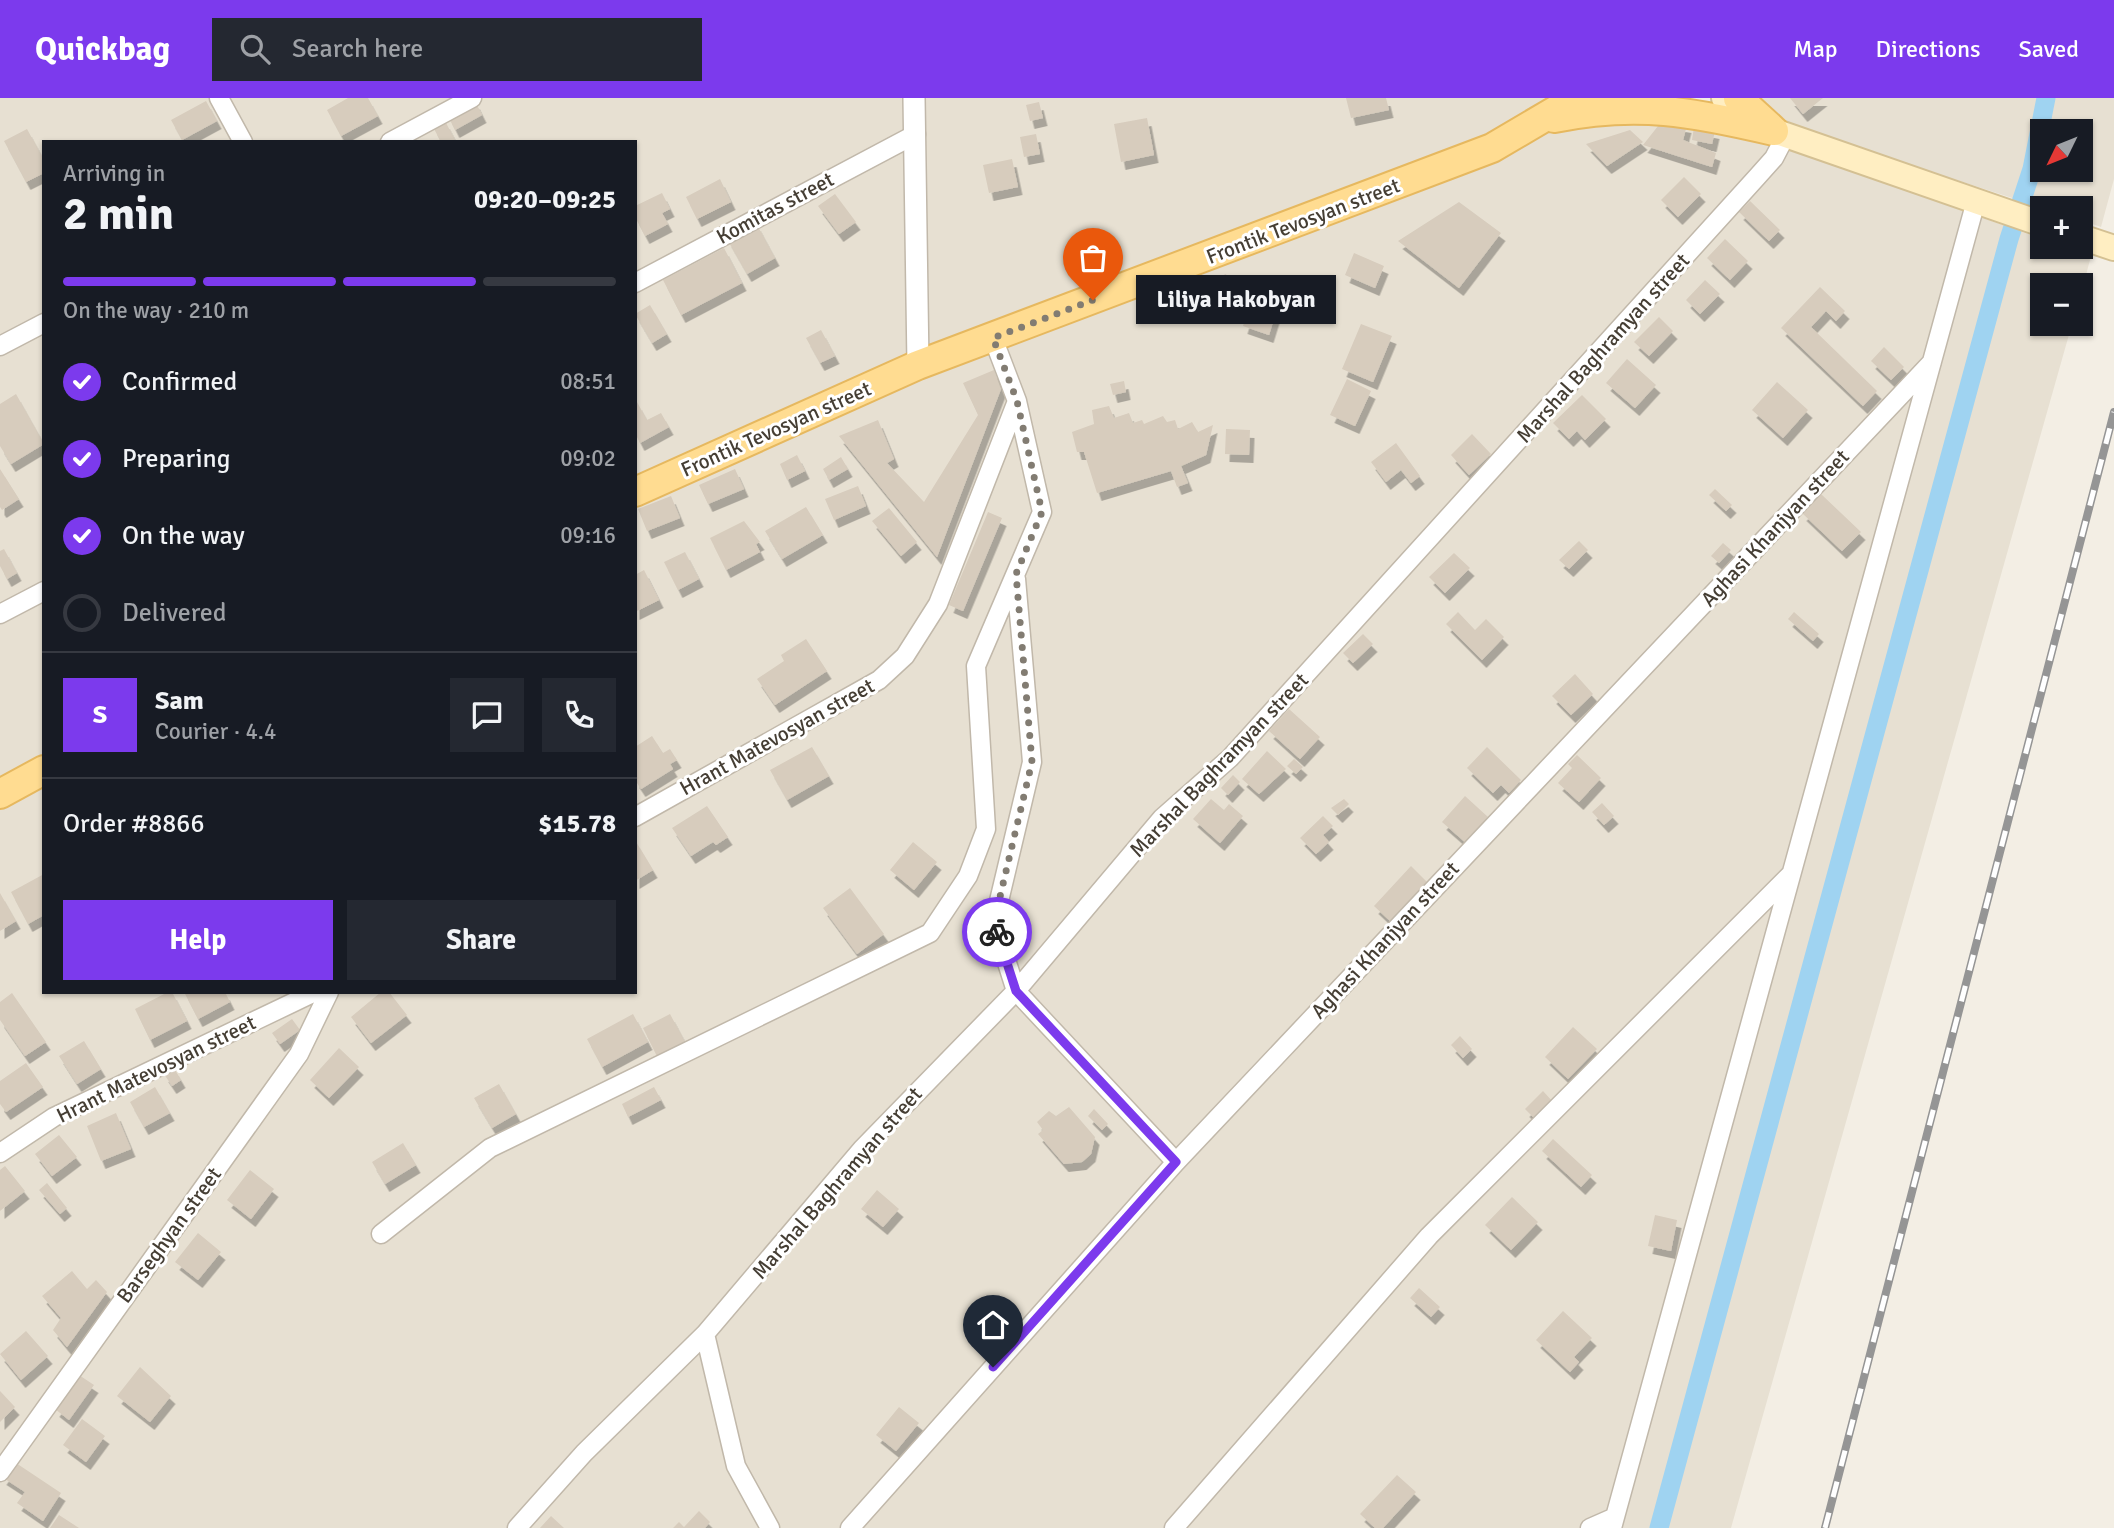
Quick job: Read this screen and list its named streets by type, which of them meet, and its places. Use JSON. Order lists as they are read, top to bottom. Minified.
{"streets":{"main road":["Frontik Tevosyan street"],"street":["Komitas street","Marshal Baghramyan street","Aghasi Khanjyan street","Hrant Matevosyan street","Barseghyan street"]},"places":["Liliya Hakobyan"],"north":"bottom left","page":{"header":"Quickbag","search":"Search here","nav":["Map","Directions","Saved"],"map_buttons":["+","−"],"heading":["2 min","Arriving in","09:20–09:25"],"panel":["Sam","Courier · 4.4","Order #8866","$15.78"],"bar":"On the way · 210 m","bubble":"Liliya Hakobyan","list":[["Confirmed","08:51"],["Preparing","09:02"],["On the way","09:16"],"Delivered"],"round":"S","buttons":["Help","Share"]}}
